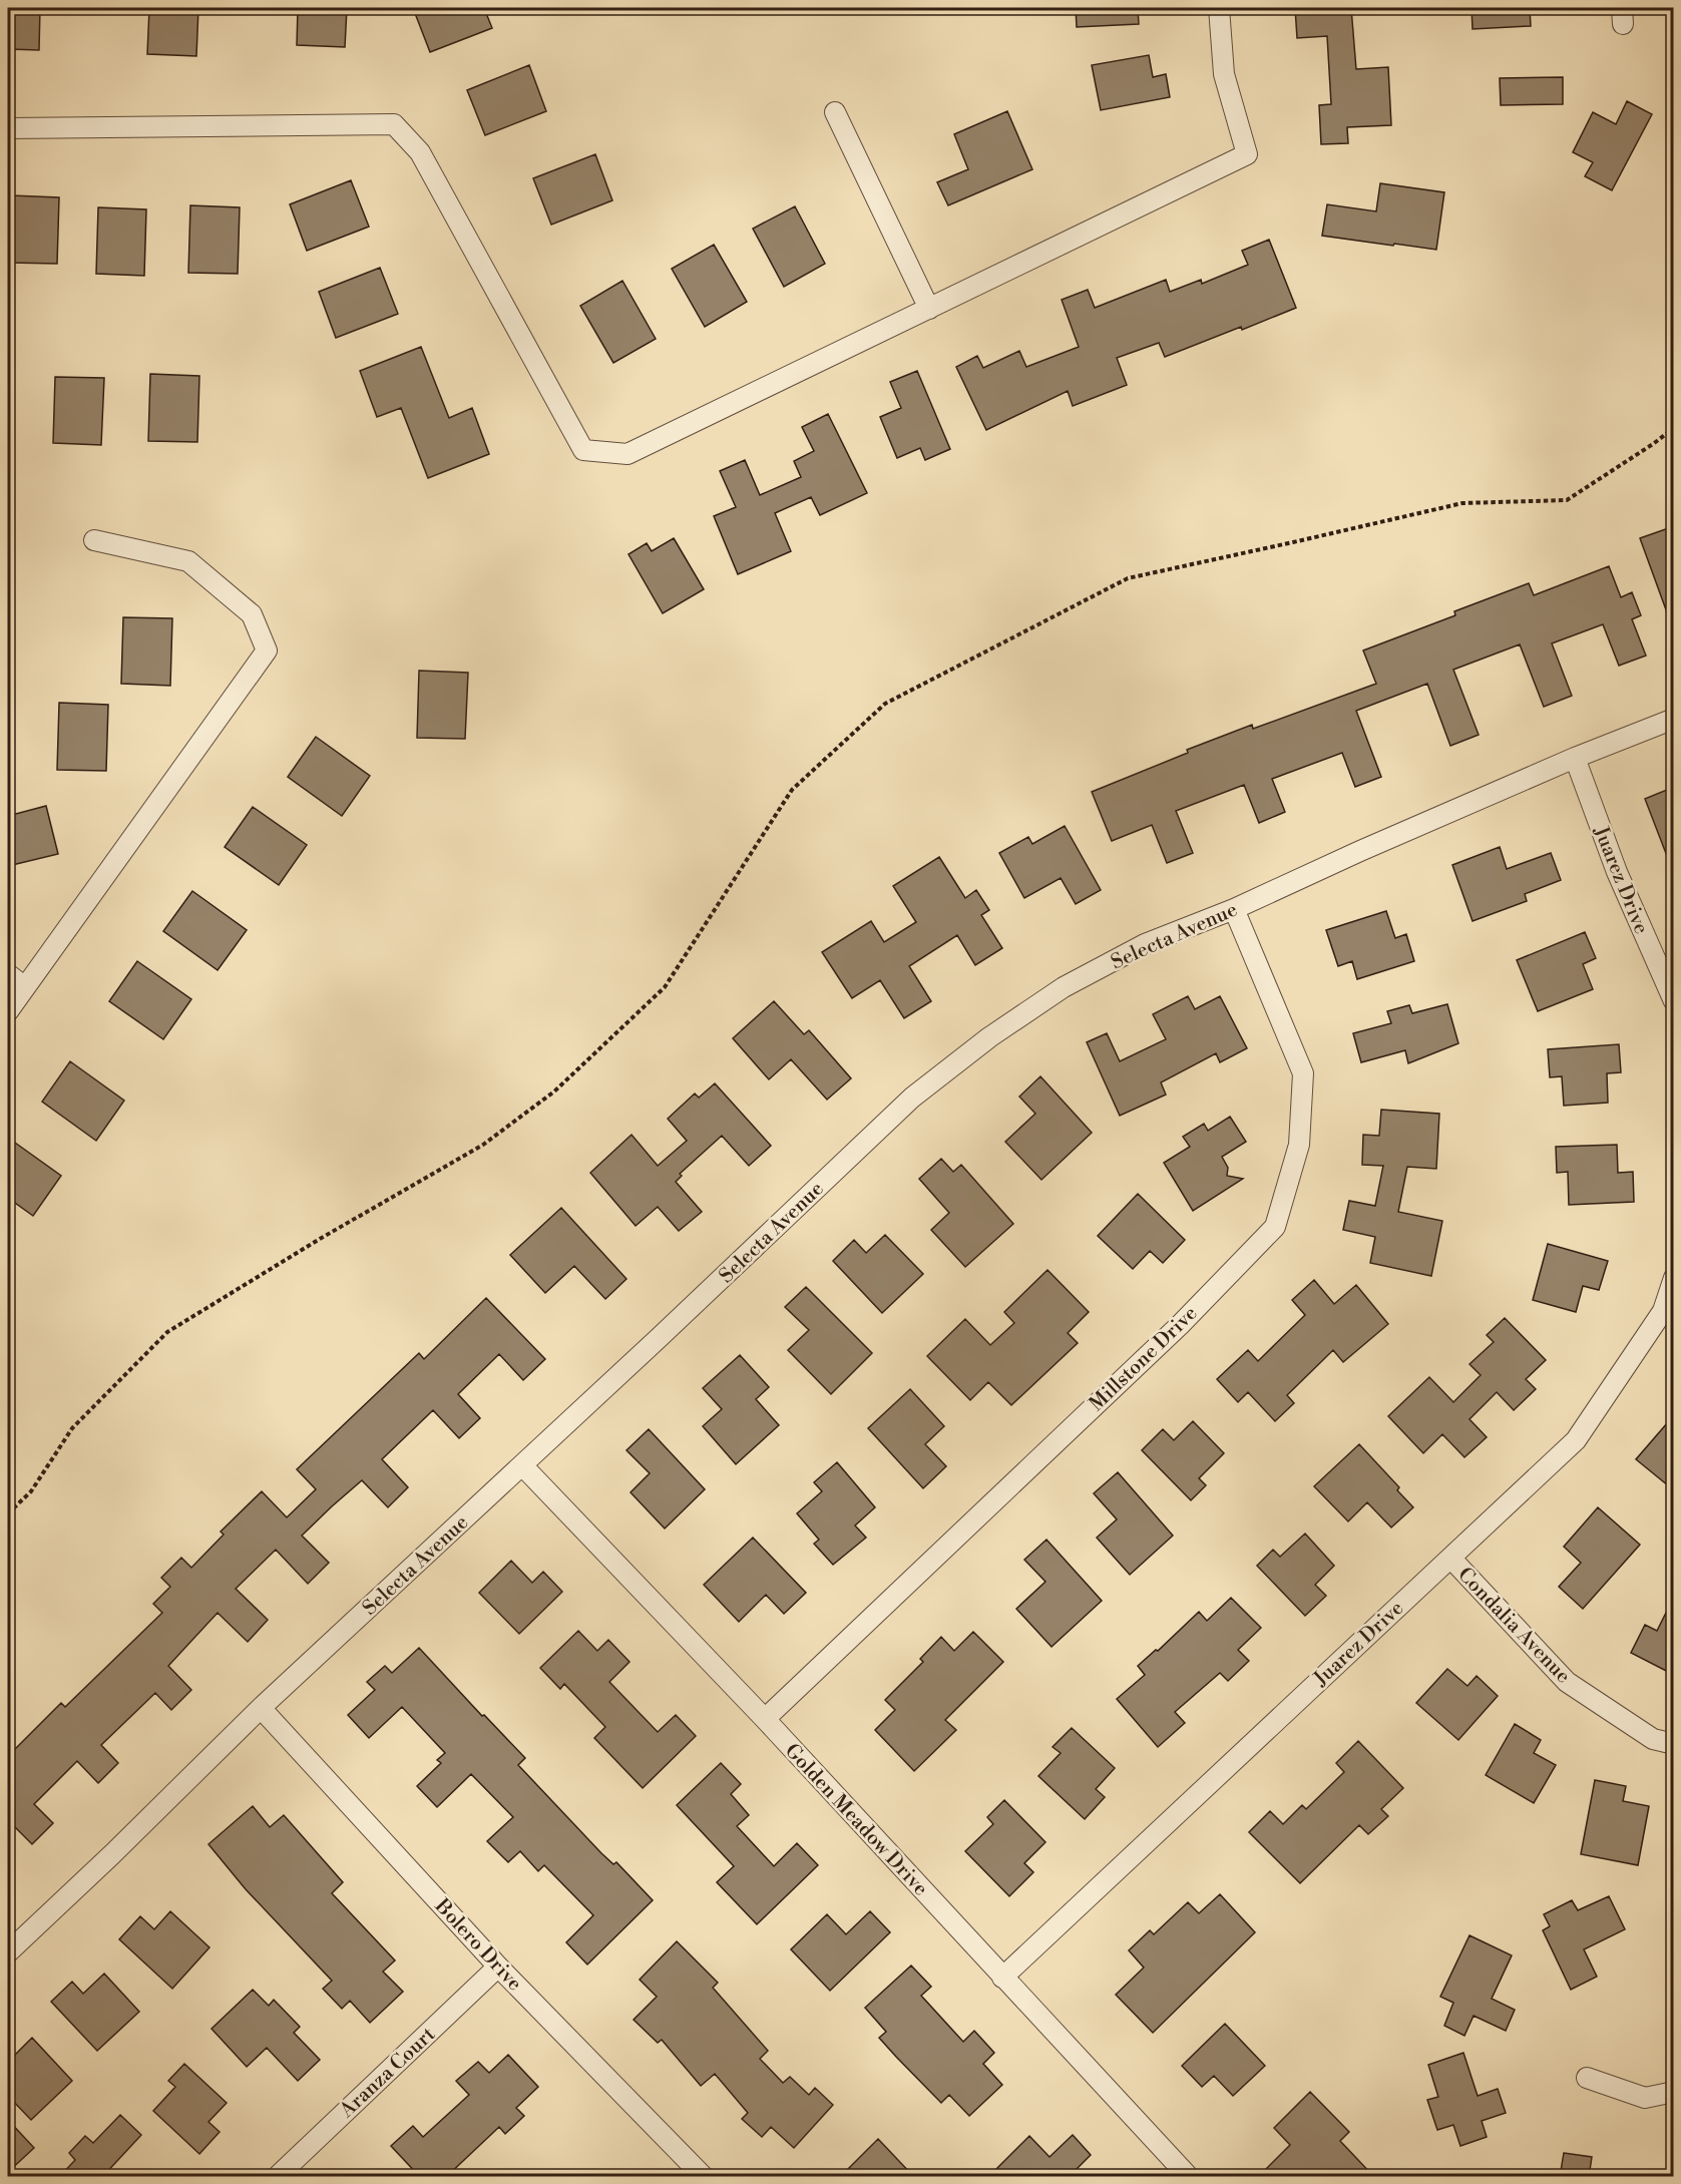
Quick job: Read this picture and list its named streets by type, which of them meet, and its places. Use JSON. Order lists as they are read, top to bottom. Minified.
{"streets":{"street":["Juarez Drive","Selecta Avenue","Millstone Drive","Condalia Avenue","Golden Meadow Drive","Bolero Drive","Aranza Court"]},"crossings":[["Juarez Drive","Selecta Avenue"],["Juarez Drive","Condalia Avenue"],["Juarez Drive","Golden Meadow Drive"],["Selecta Avenue","Millstone Drive"],["Selecta Avenue","Golden Meadow Drive"],["Selecta Avenue","Bolero Drive"],["Millstone Drive","Golden Meadow Drive"],["Bolero Drive","Aranza Court"]]}
